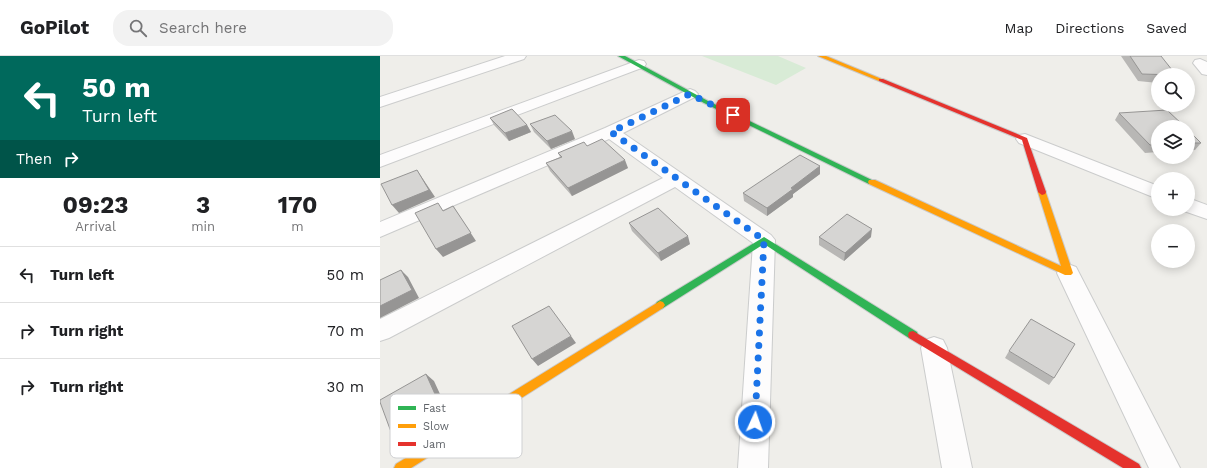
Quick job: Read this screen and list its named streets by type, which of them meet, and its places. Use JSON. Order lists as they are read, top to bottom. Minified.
{"legend":["Fast","Slow","Jam"],"page":{"header":"GoPilot","search":"Search here","nav":["Map","Directions","Saved"],"turn":["50 m","Turn left"],"map_buttons":["+","−"],"then":"Then","eta":["09:23","Arrival","3","min","170","m"],"list":[{"name":"Turn left","value":"50 m"},{"name":"Turn right","value":"70 m"},{"name":"Turn right","value":"30 m"}]}}
